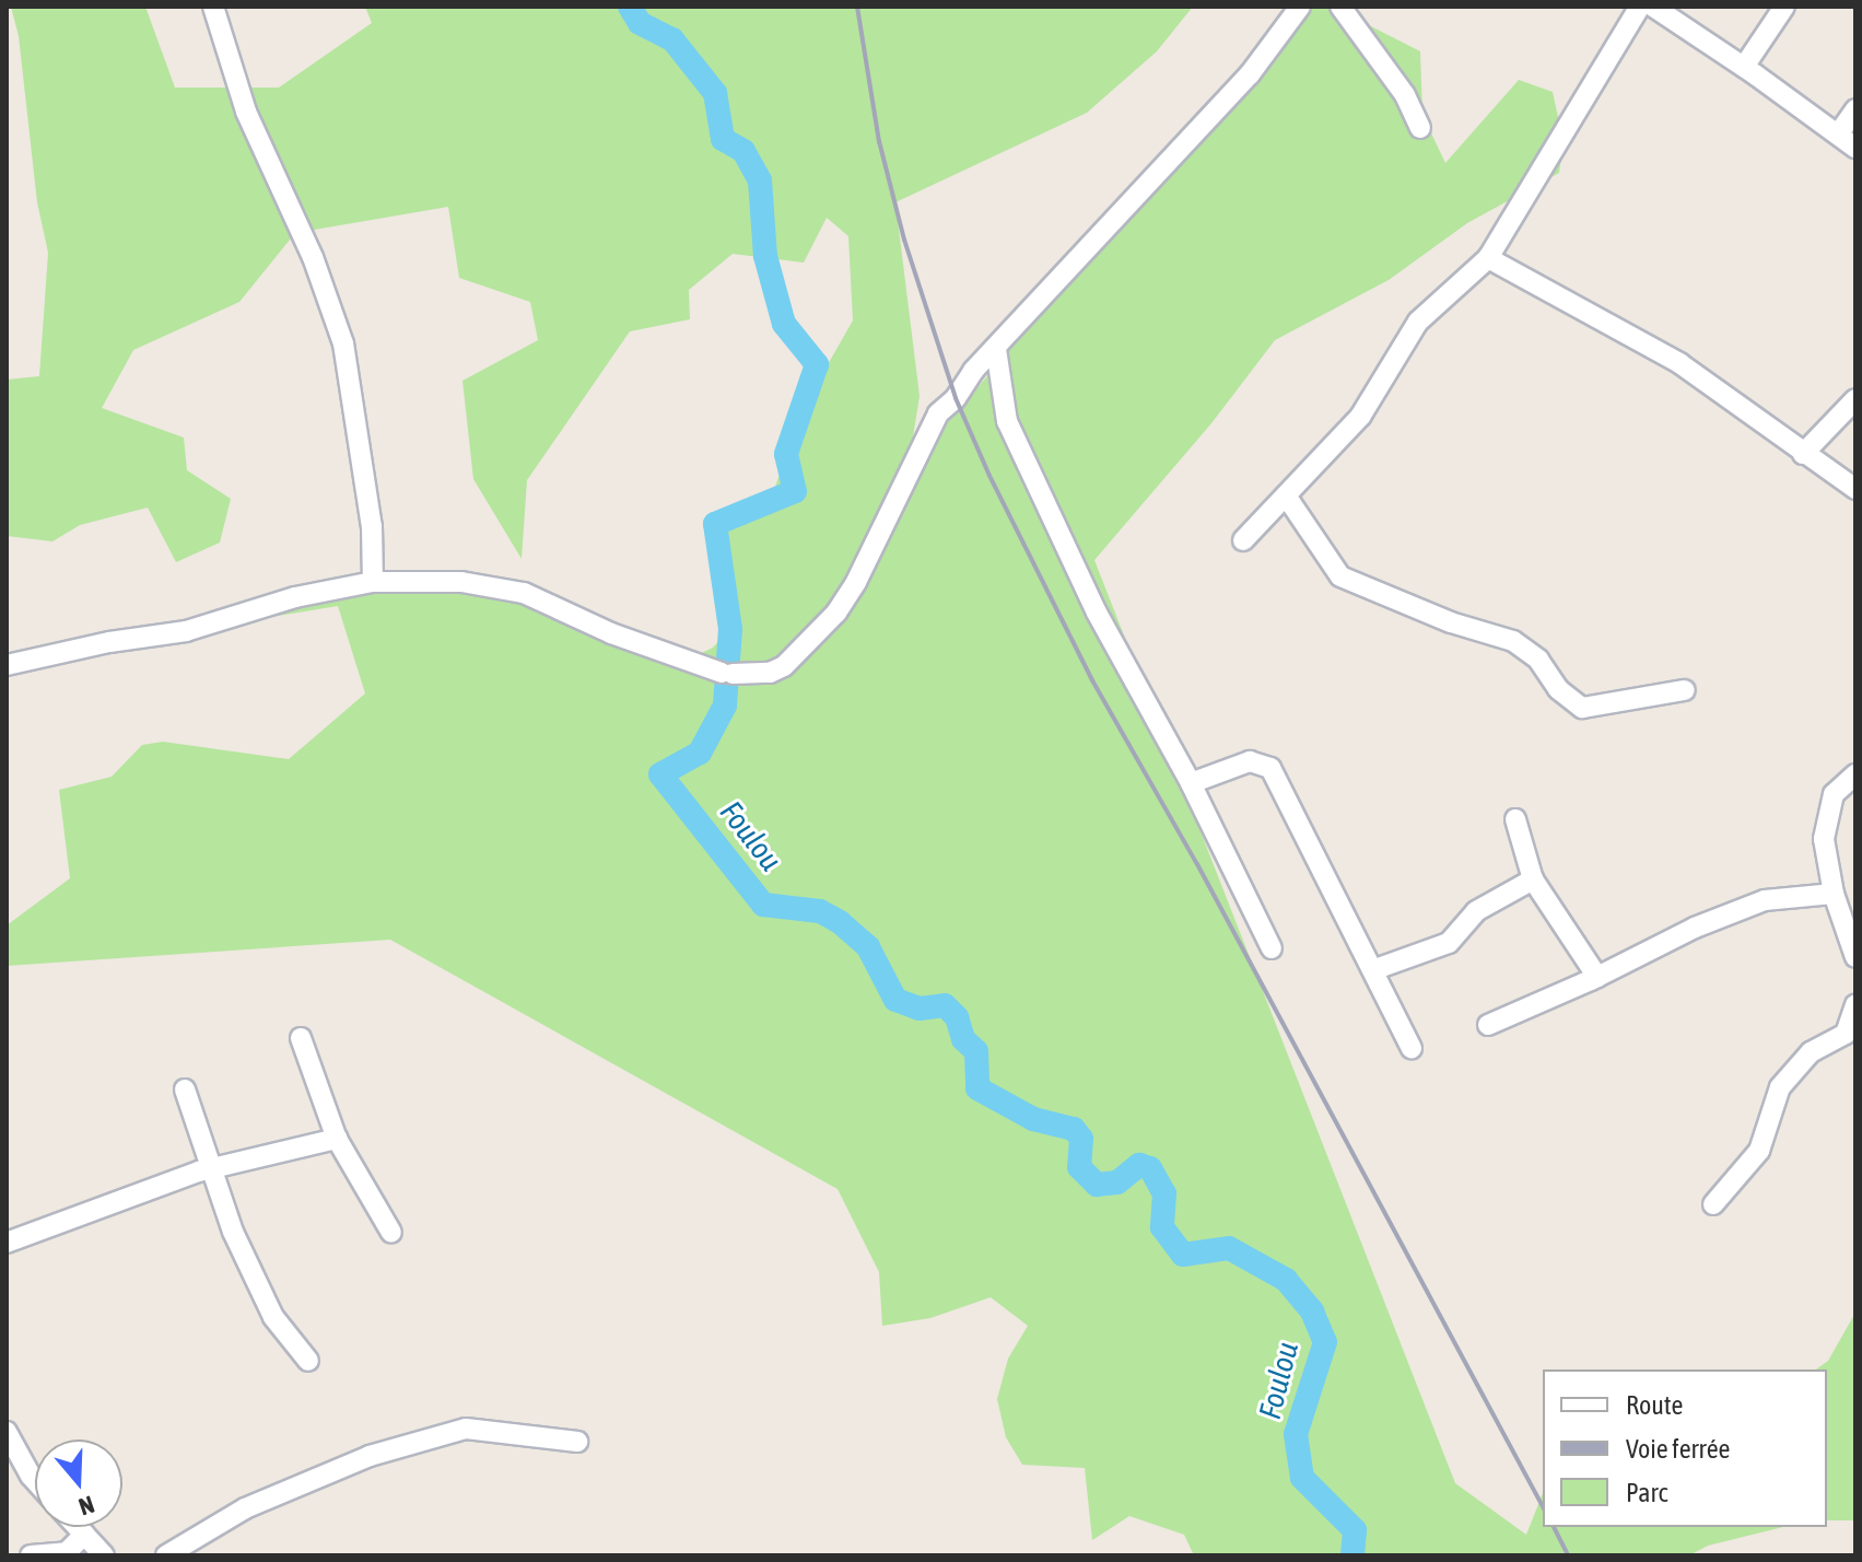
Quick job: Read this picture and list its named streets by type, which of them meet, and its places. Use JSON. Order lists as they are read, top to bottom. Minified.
{"water":["Foulou"],"legend":["Route","Voie ferrée","Parc"],"north":"bottom"}
